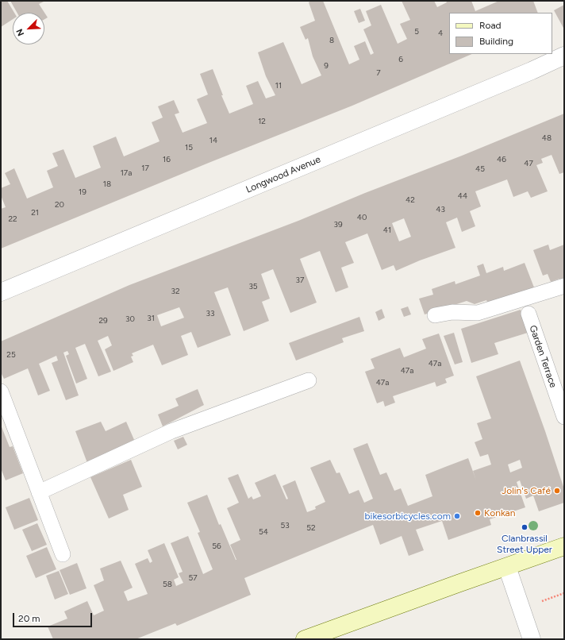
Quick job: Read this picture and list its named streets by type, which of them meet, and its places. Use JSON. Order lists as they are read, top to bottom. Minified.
{"streets":{"street":["Longwood Avenue"],"lane":["Garden Terrace"]},"places":["Jolin's Café","Konkan","bikesorbicycles.com","Clanbrassil Street Upper"],"house_numbers":["5","4","8","6","9","7","11","12","48","14","15","16","46","47","17","45","17a","18","19","44","42","20","43","21","40","22","39","41","37","35","32","33","31","30","29","25","47a","47a","47a","53","52","54","56","57","58"],"legend":["Road","Building"],"scale_bar":"20 m","north":"bottom left"}
